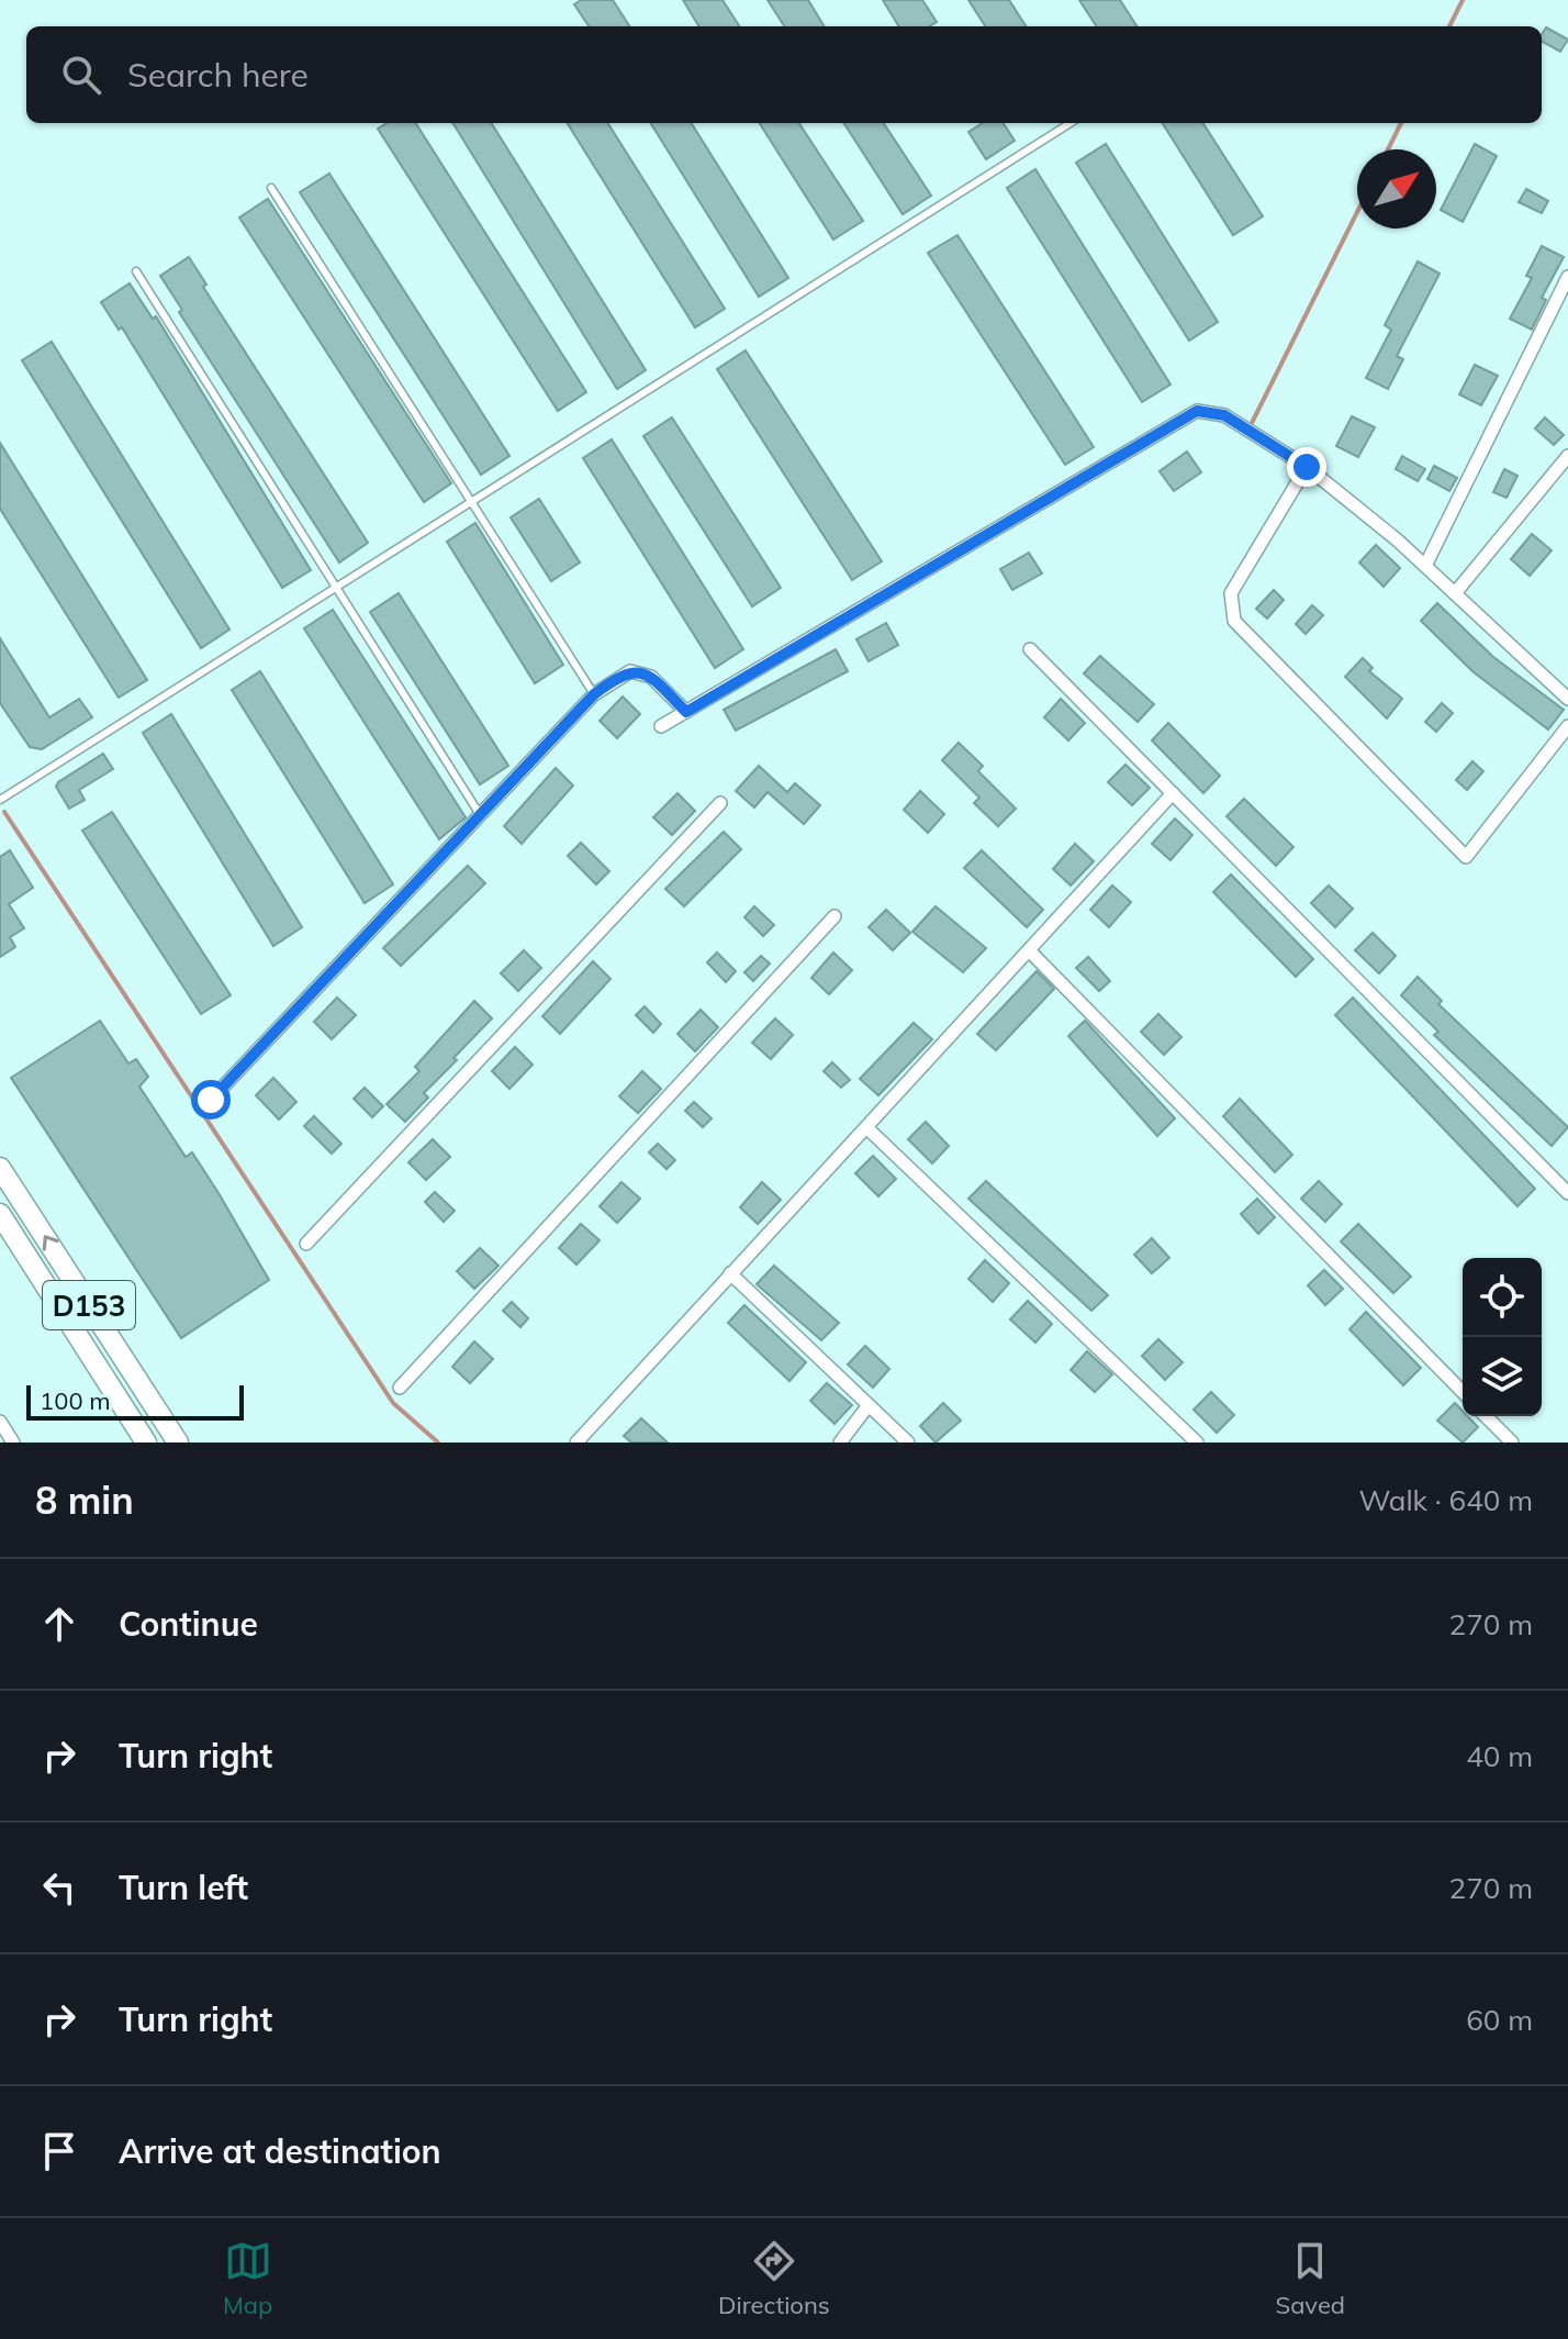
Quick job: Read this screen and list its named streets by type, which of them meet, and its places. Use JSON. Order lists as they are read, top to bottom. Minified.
{"streets":{"main road":["D153"]},"scale_bar":"100 m","north":"top right","page":{"search":"Search here","scale":"100 m","heading":["8 min","Walk · 640 m"],"list":[["Continue","270 m"],["Turn right","40 m"],["Turn left","270 m"],["Turn right","60 m"],"Arrive at destination"],"nav":["Map","Directions","Saved"]}}
